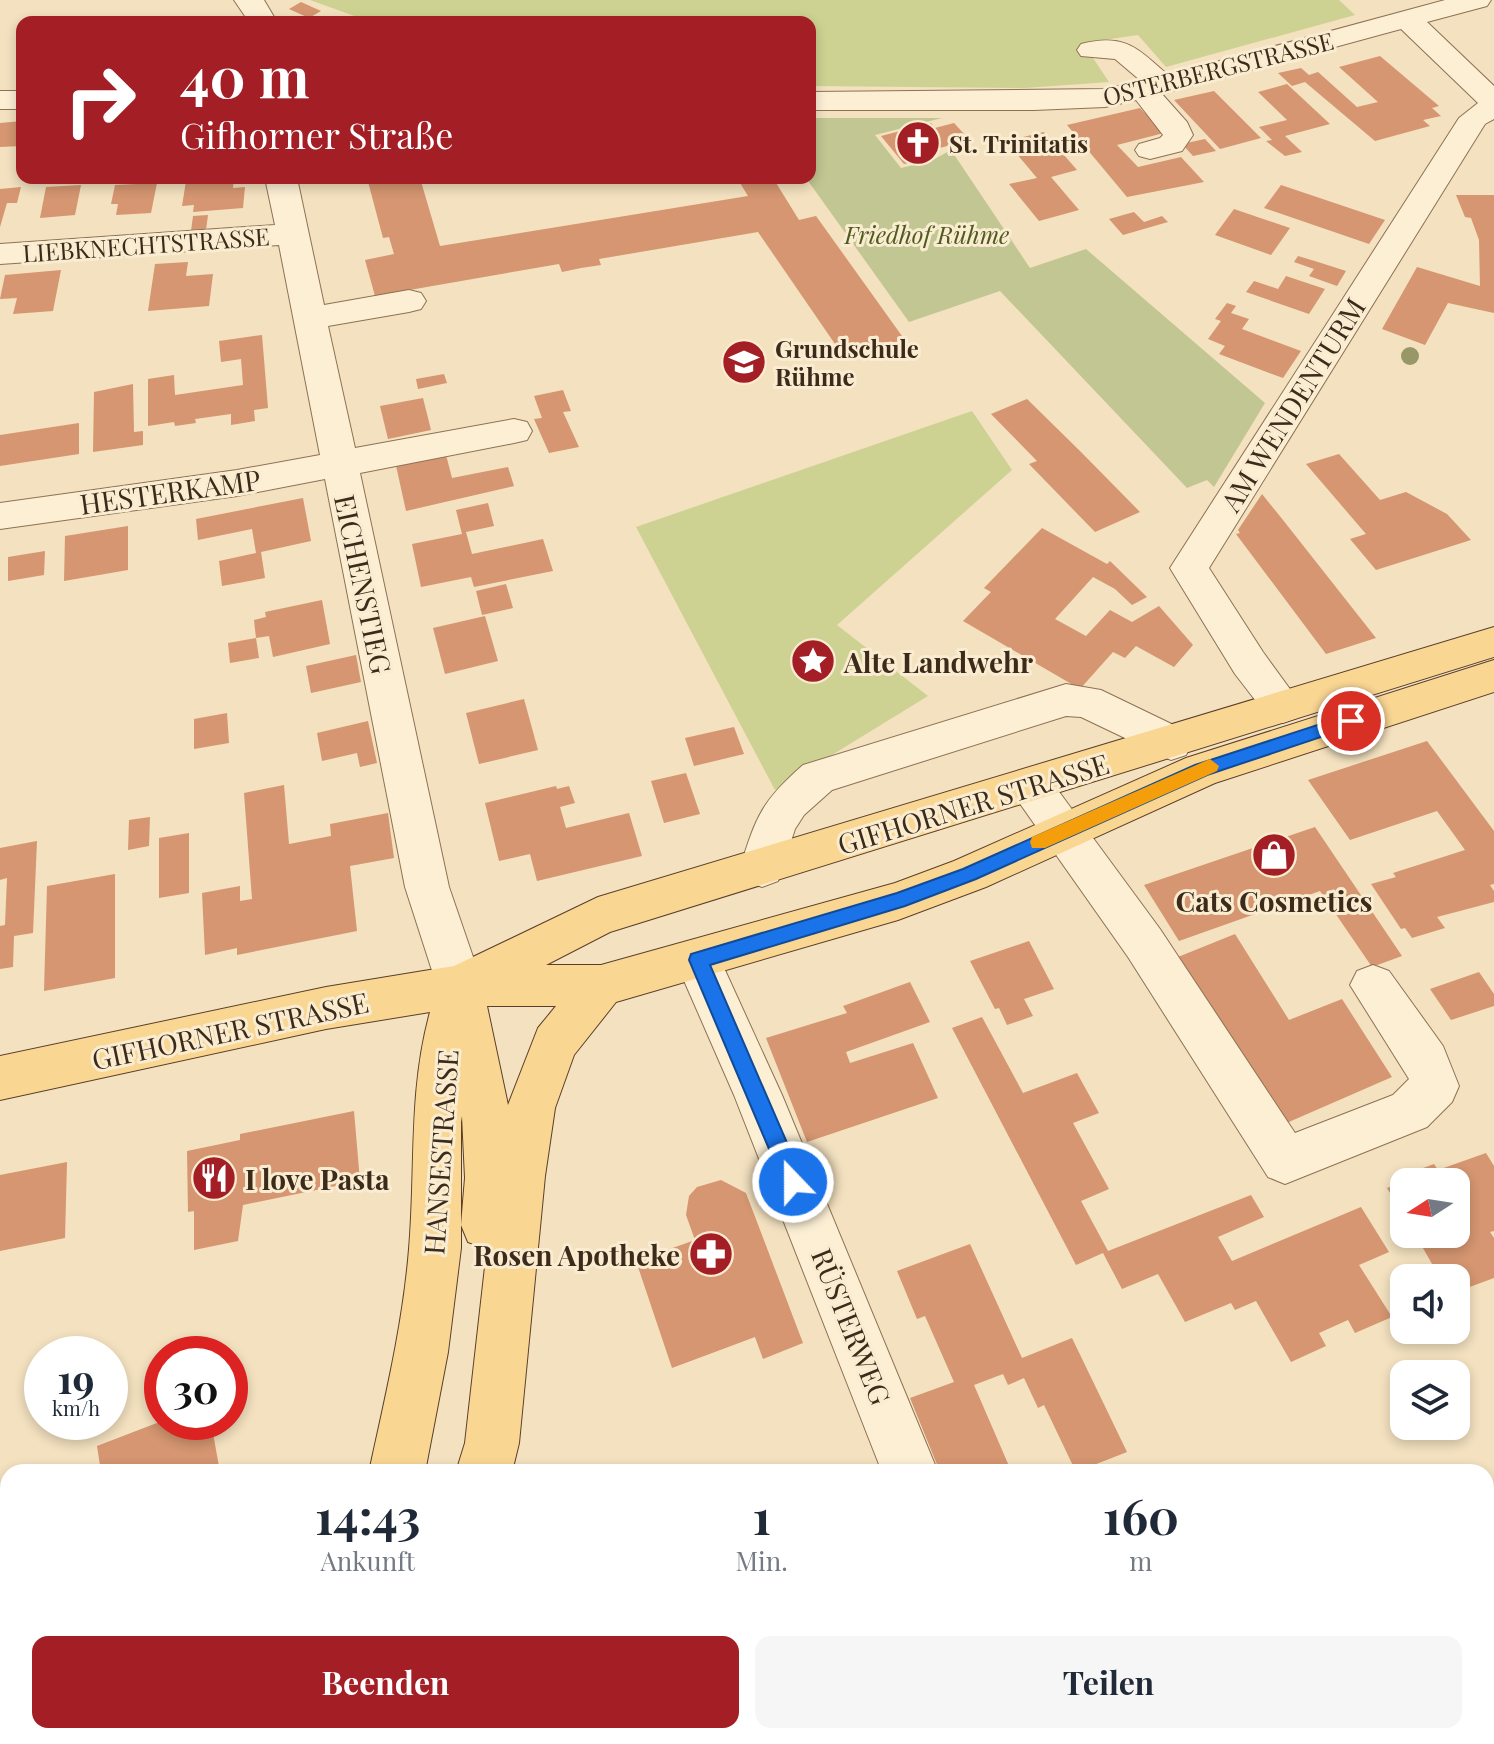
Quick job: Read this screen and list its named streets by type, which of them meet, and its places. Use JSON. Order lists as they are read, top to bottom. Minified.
{"streets":{"main road":["GIFHORNER STRASSE","HANSESTRASSE"],"street":["OSTERBERGSTRASSE","LIEBKNECHTSTRASSE","AM WENDENTURM","HESTERKAMP","EICHENSTIEG","RÜSTERWEG"]},"crossings":[["LIEBKNECHTSTRASSE","EICHENSTIEG"],["AM WENDENTURM","GIFHORNER STRASSE"],["HESTERKAMP","EICHENSTIEG"],["EICHENSTIEG","GIFHORNER STRASSE"],["EICHENSTIEG","HANSESTRASSE"],["GIFHORNER STRASSE","HANSESTRASSE"],["GIFHORNER STRASSE","RÜSTERWEG"]],"parks":["Friedhof Rühme"],"places":{"church":["St. Trinitatis"],"school or university":["Grundschule Rühme"],"place":["Alte Landwehr"],"shop":["Cats Cosmetics"],"restaurant":["I love Pasta"],"pharmacy":["Rosen Apotheke"]},"north":"left","page":{"turn":["40 m","Gifhorner Straße"],"speed":"19 km/h","limit":"30","eta":["14:43","Ankunft","1","Min.","160","m"],"buttons":["Beenden","Teilen"]}}
